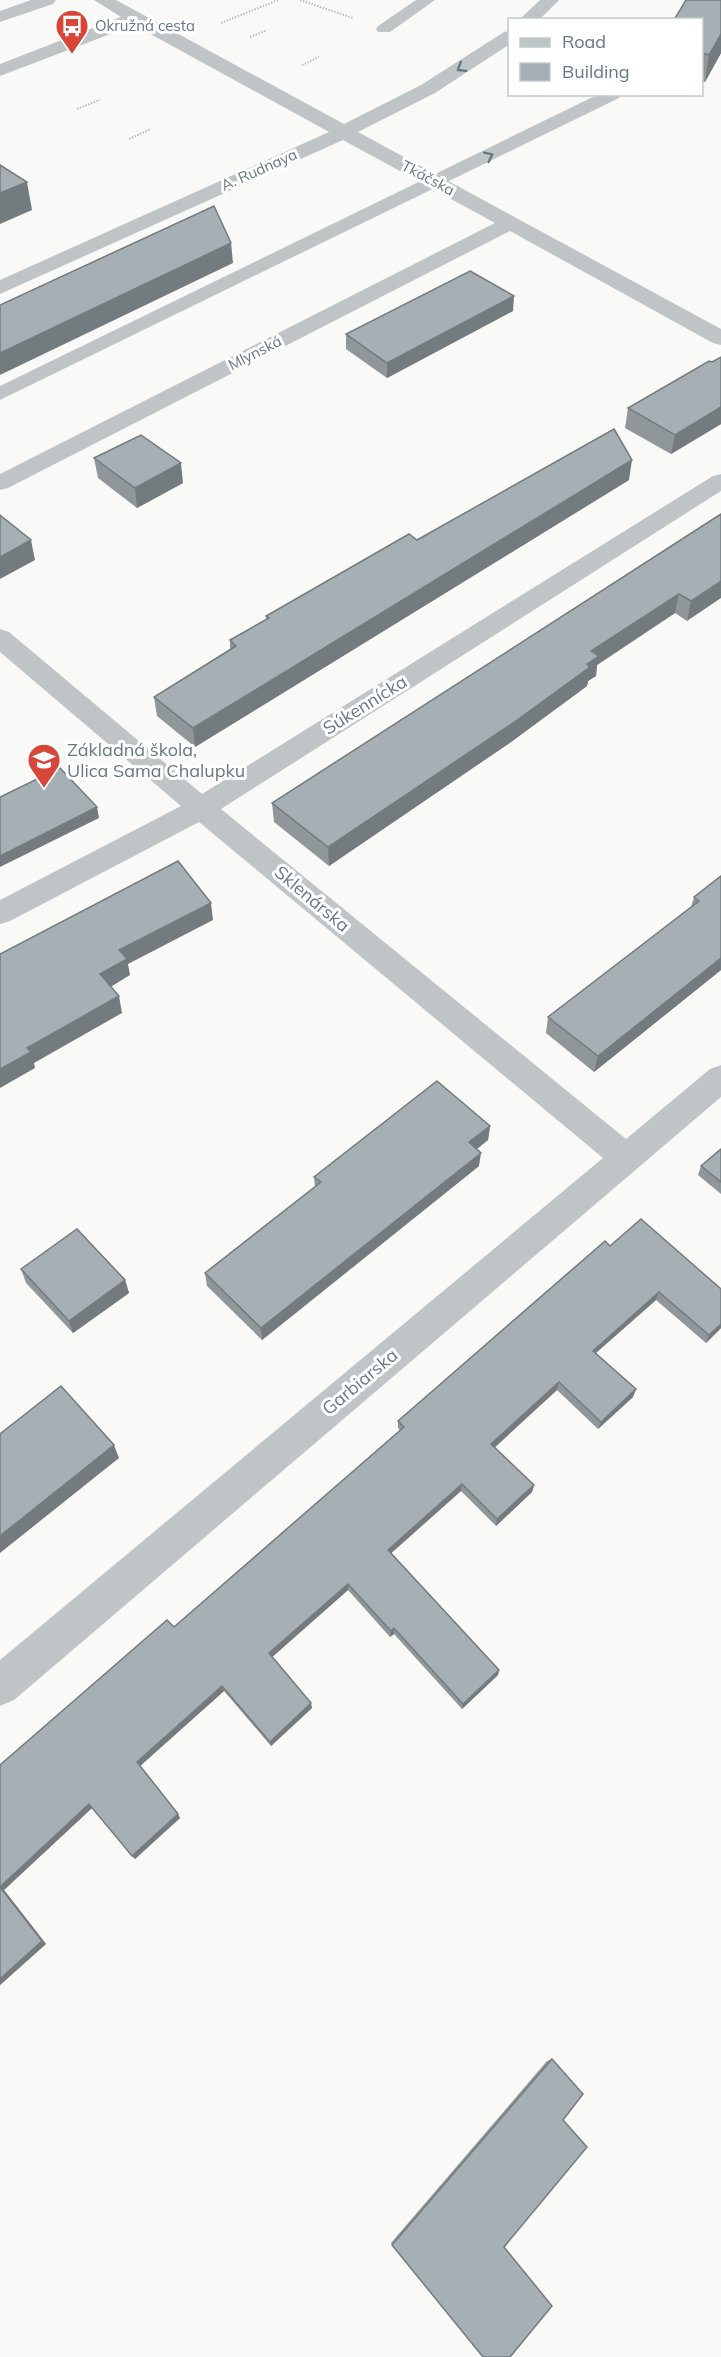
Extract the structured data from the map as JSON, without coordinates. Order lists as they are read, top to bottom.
{
  "streets": {
    "street": [
      "A. Rudnaya",
      "Tkáčska",
      "Mlynská",
      "Súkennícka",
      "Sklenárska",
      "Garbiarska"
    ]
  },
  "crossings": [
    ["A. Rudnaya", "Tkáčska"],
    ["Tkáčska", "Mlynská"],
    ["Súkennícka", "Sklenárska"],
    ["Sklenárska", "Garbiarska"]
  ],
  "places": {
    "bus stop": ["Okružná cesta"],
    "school or university": ["Základná škola, Ulica Sama Chalupku"]
  },
  "legend": ["Road", "Building"]
}
